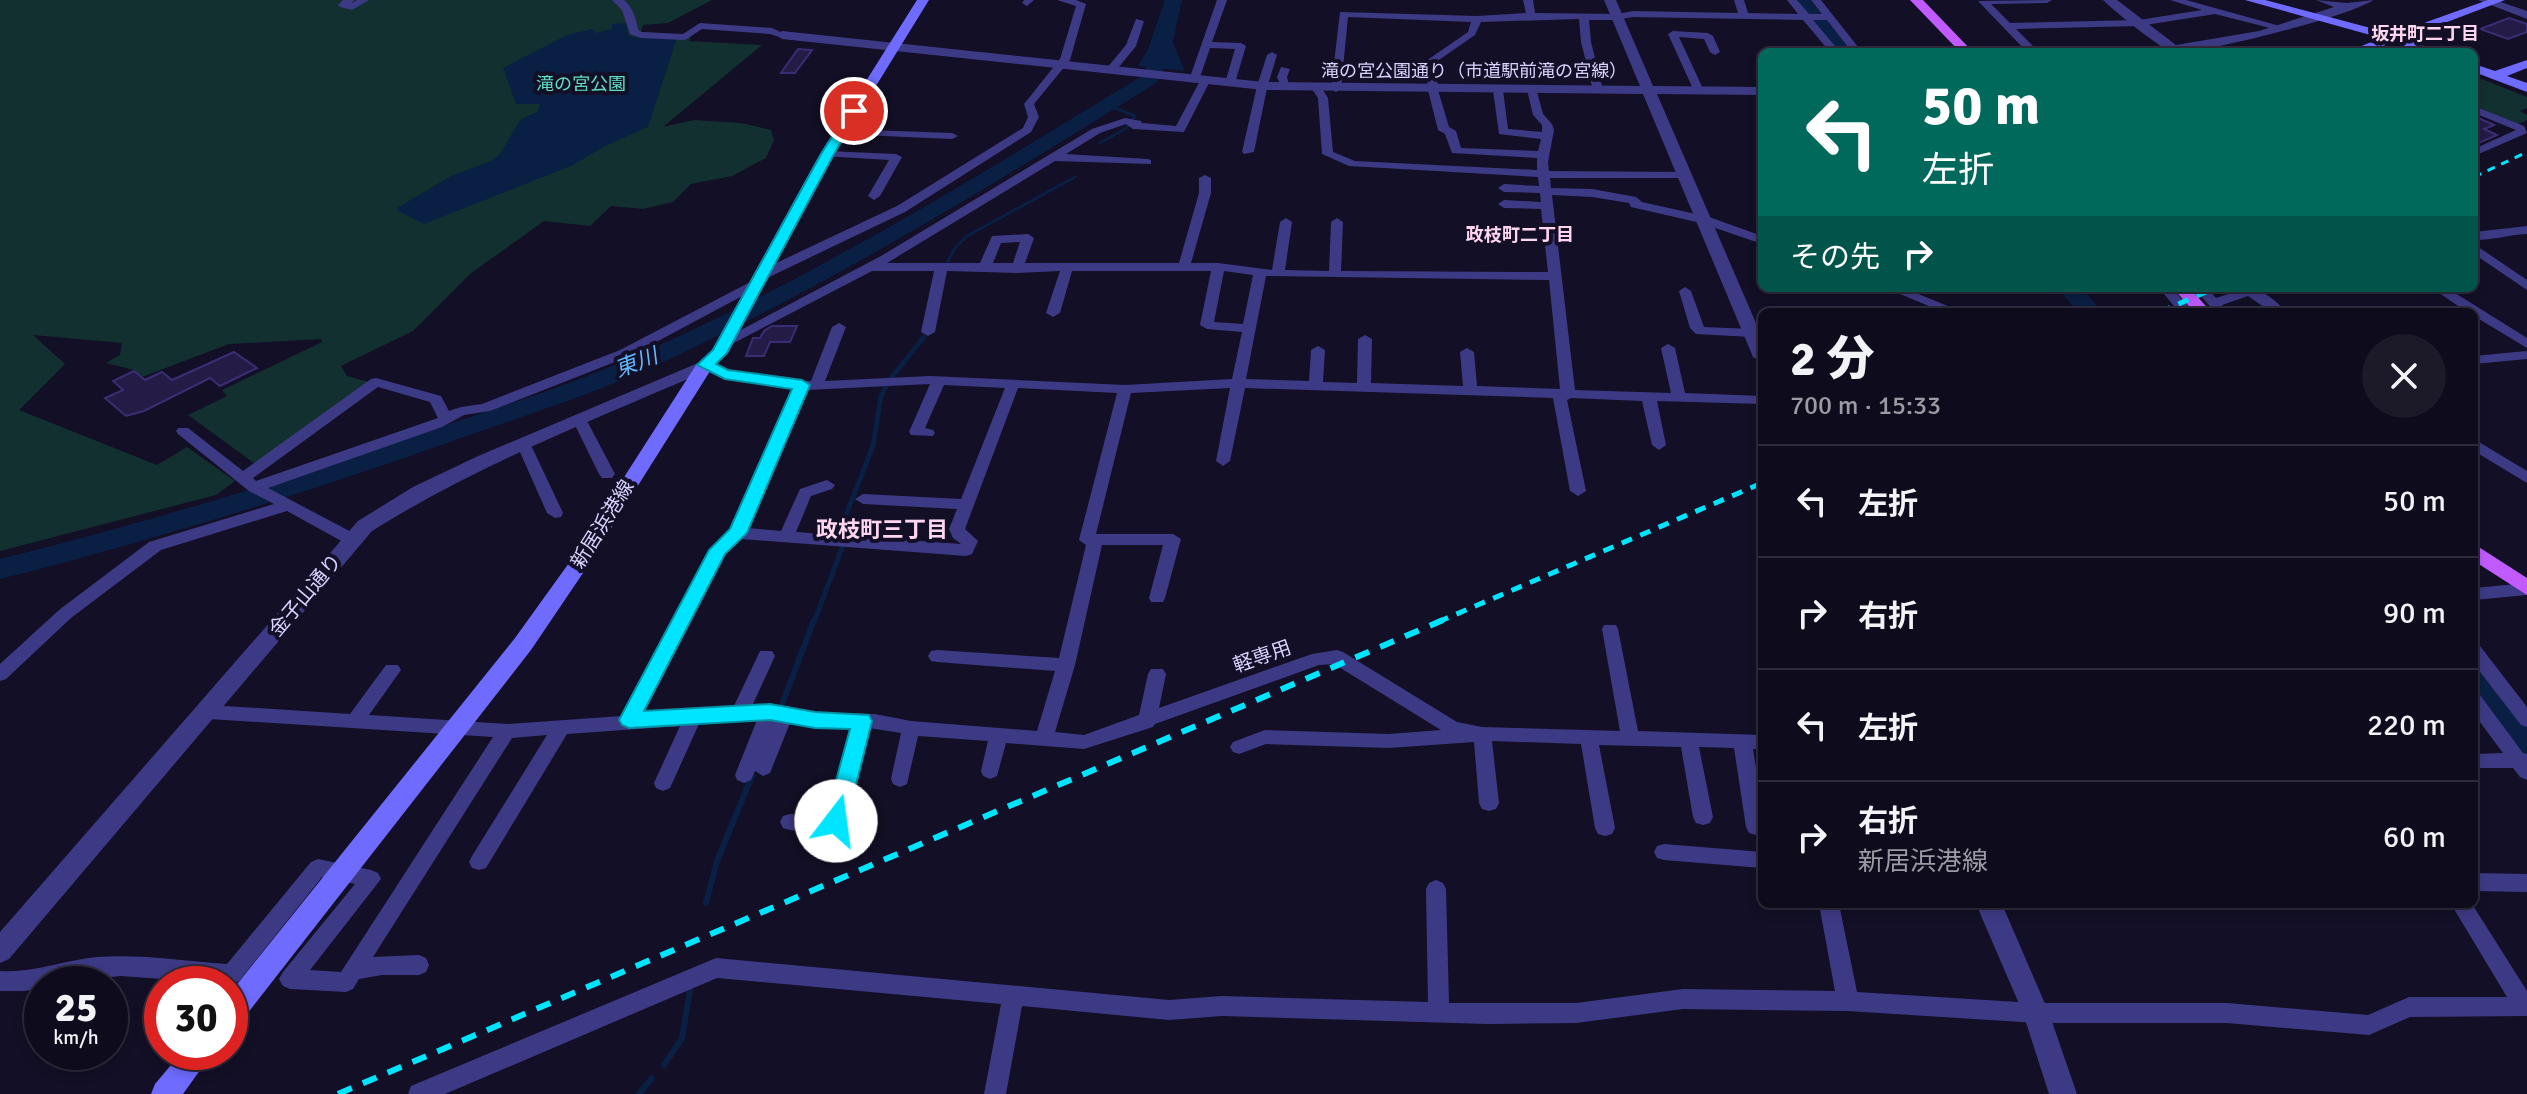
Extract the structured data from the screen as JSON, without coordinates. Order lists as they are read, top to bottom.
{
  "streets": {
    "main road": ["新居浜港線"],
    "street": ["滝の宮公園通り（市道駅前滝の宮線）", "金子山通り", "軽専用"]
  },
  "crossings": [
    ["新居浜港線", "金子山通り"],
    ["新居浜港線", "軽専用"],
    ["金子山通り", "軽専用"]
  ],
  "districts": ["坂井町二丁目", "政枝町二丁目", "政枝町三丁目"],
  "water": ["東川"],
  "parks": ["滝の宮公園"],
  "page": {
    "turn": ["50 m", "左折"],
    "then": "その先",
    "heading": ["2 分", "700 m · 15:33"],
    "list": [
      {
        "name": "左折",
        "value": "50 m"
      },
      {
        "name": "右折",
        "value": "90 m"
      },
      {
        "name": "左折",
        "value": "220 m"
      },
      {
        "name": "右折",
        "note": "新居浜港線",
        "value": "60 m"
      }
    ],
    "speed": "25 km/h",
    "limit": "30"
  }
}
